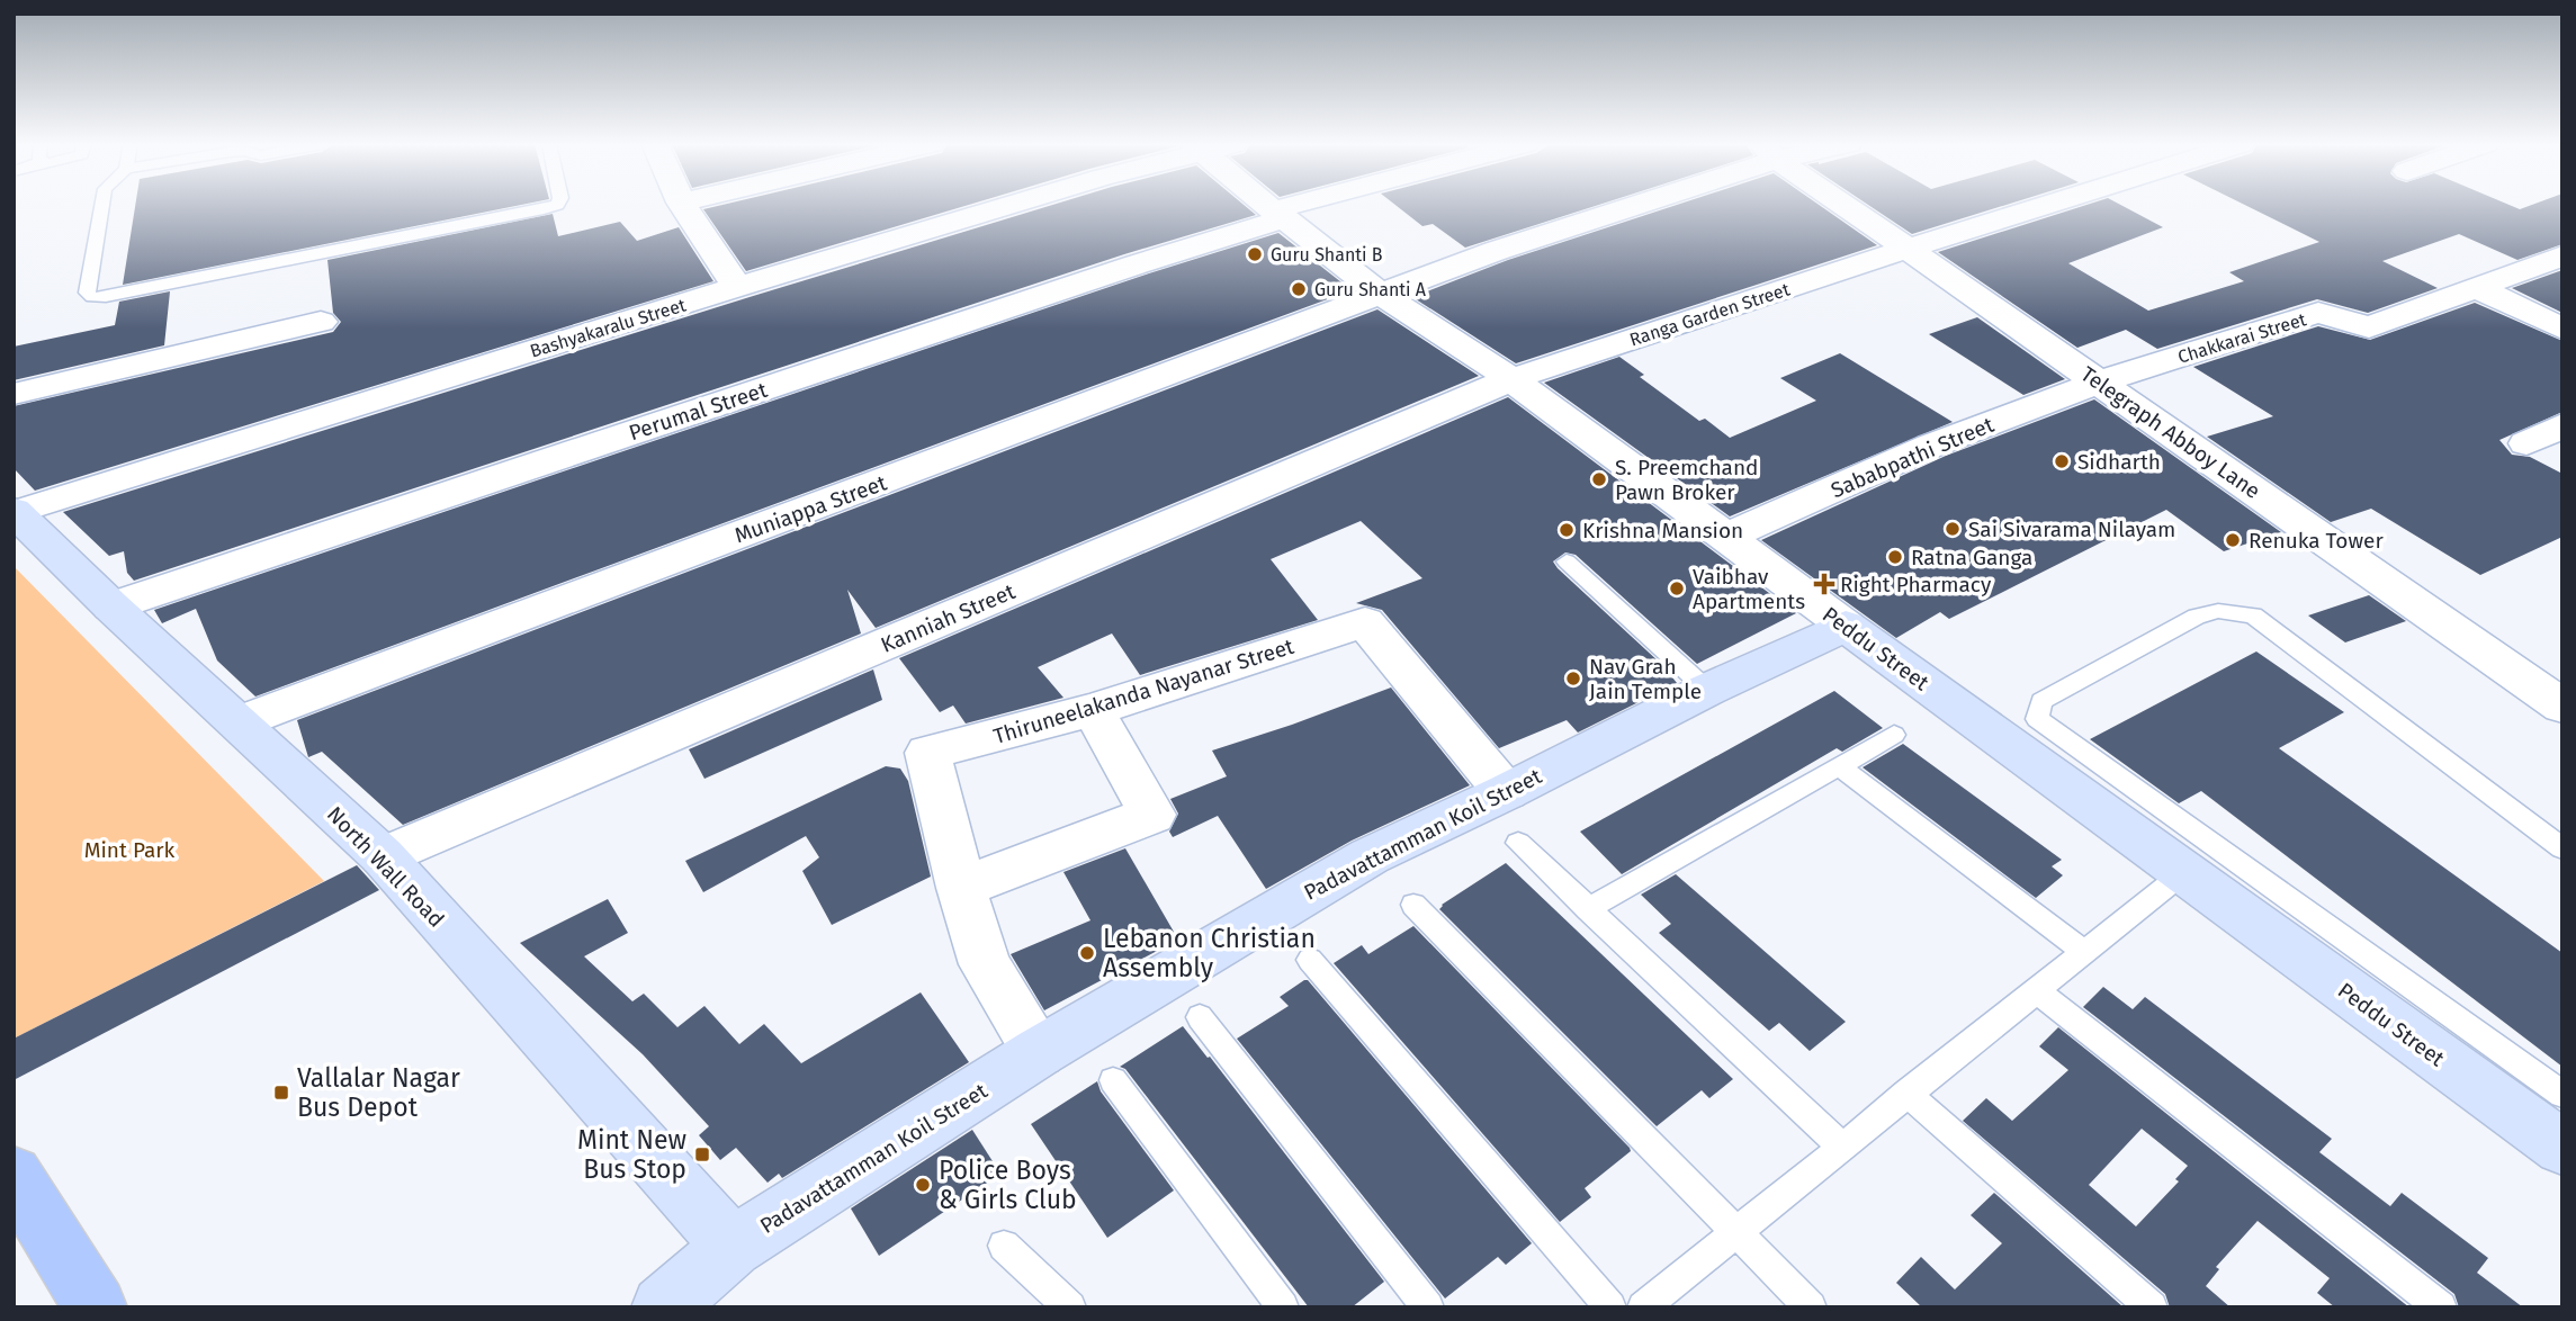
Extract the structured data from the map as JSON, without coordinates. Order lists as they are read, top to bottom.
{
  "streets": {
    "main road": ["Peddu Street", "Padavattamman Koil Street", "North Wall Road"],
    "street": [
      "Ranga Garden Street",
      "Bashyakaralu Street",
      "Chakkarai Street",
      "Perumal Street",
      "Telegraph Abboy Lane",
      "Sababpathi Street",
      "Muniappa Street",
      "Kanniah Street",
      "Thiruneelakanda Nayanar Street"
    ]
  },
  "crossings": [
    ["Ranga Garden Street", "Telegraph Abboy Lane"],
    ["Ranga Garden Street", "Kanniah Street"],
    ["Ranga Garden Street", "Peddu Street"],
    ["Bashyakaralu Street", "North Wall Road"],
    ["Chakkarai Street", "Telegraph Abboy Lane"],
    ["Chakkarai Street", "Sababpathi Street"],
    ["Perumal Street", "Peddu Street"],
    ["Perumal Street", "North Wall Road"],
    ["Telegraph Abboy Lane", "Sababpathi Street"],
    ["Sababpathi Street", "Peddu Street"],
    ["Muniappa Street", "Peddu Street"],
    ["Muniappa Street", "North Wall Road"],
    ["Kanniah Street", "Peddu Street"],
    ["Kanniah Street", "North Wall Road"],
    ["Peddu Street", "Padavattamman Koil Street"],
    ["Thiruneelakanda Nayanar Street", "Padavattamman Koil Street"],
    ["Padavattamman Koil Street", "North Wall Road"]
  ],
  "parks": ["Mint Park"],
  "places": {
    "other": [
      "Guru Shanti B",
      "Guru Shanti A",
      "Sidharth",
      "S. Preemchand Pawn Broker",
      "Sai Sivarama Nilayam",
      "Krishna Mansion",
      "Renuka Tower",
      "Ratna Ganga",
      "Vaibhav Apartments",
      "Nav Grah Jain Temple",
      "Lebanon Christian Assembly",
      "Police Boys & Girls Club"
    ],
    "health": ["Right Pharmacy"],
    "transit": ["Vallalar Nagar Bus Depot", "Mint New Bus Stop"]
  }
}
